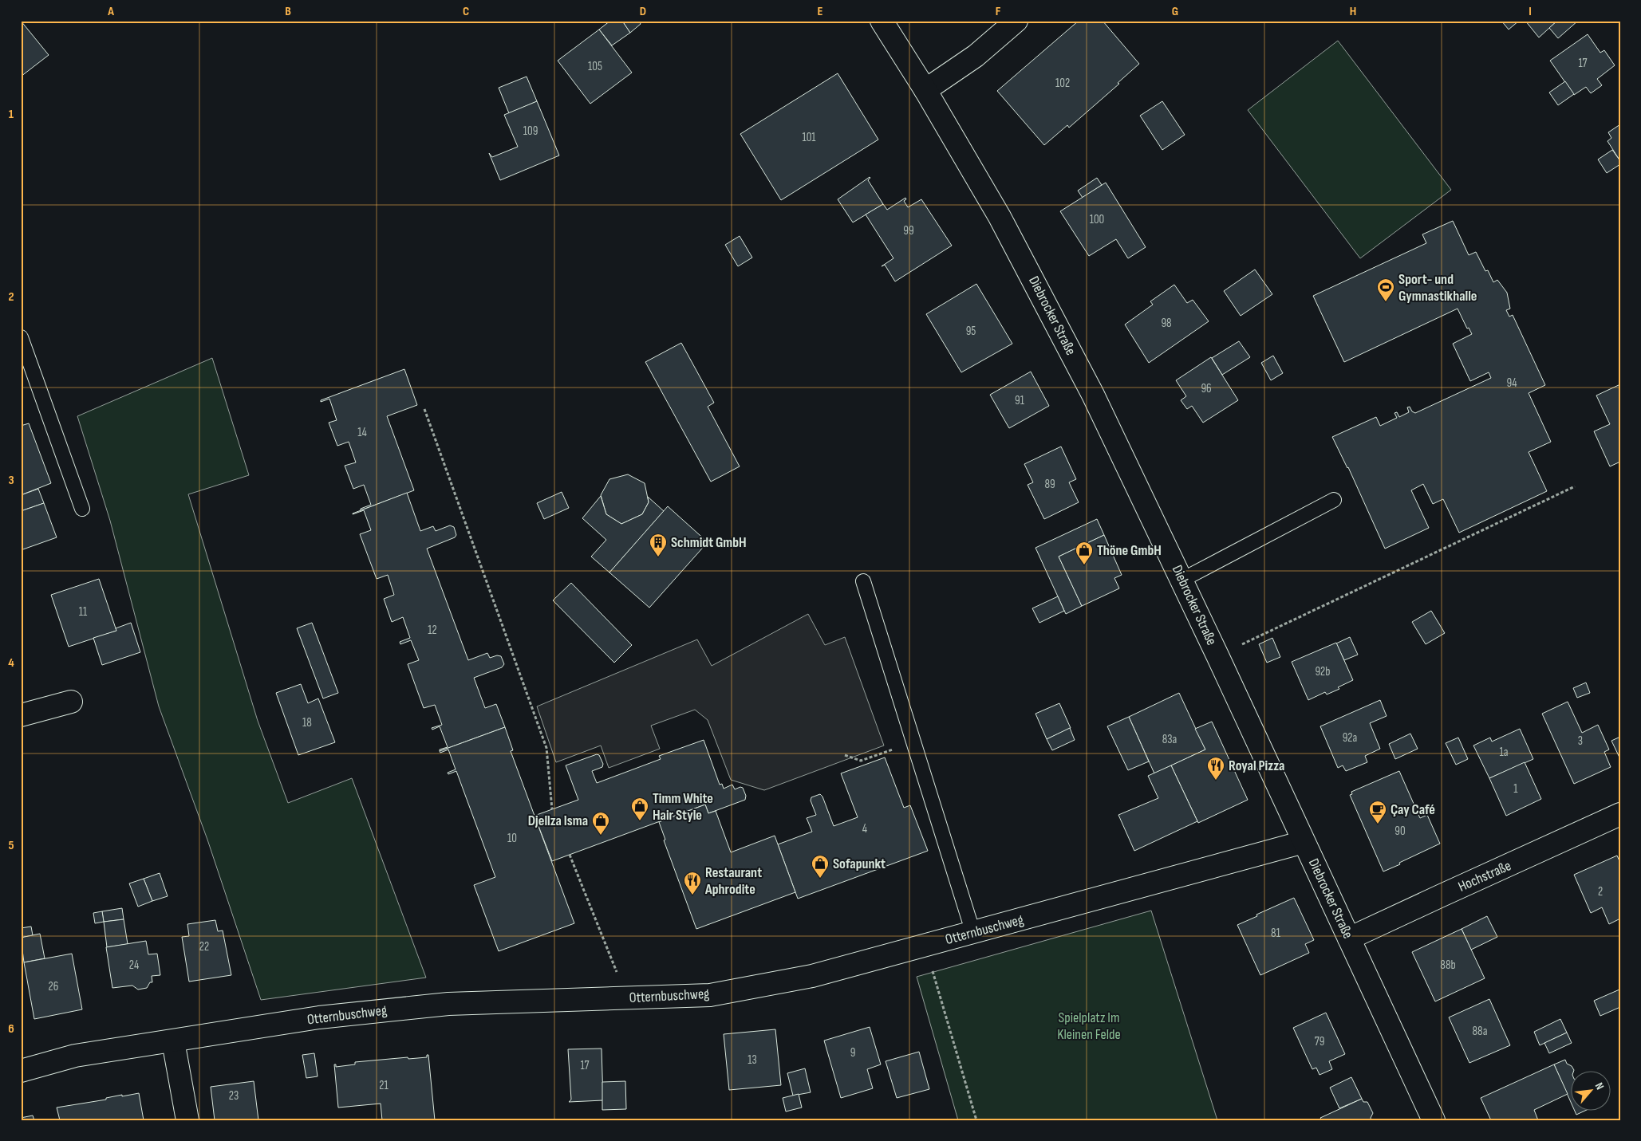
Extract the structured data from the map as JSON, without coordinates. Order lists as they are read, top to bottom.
{
  "streets": {
    "street": ["Diebrocker Straße", "Hochstraße", "Otternbuschweg"]
  },
  "crossings": [
    ["Diebrocker Straße", "Hochstraße"],
    ["Diebrocker Straße", "Otternbuschweg"]
  ],
  "parks": ["Spielplatz Im Kleinen Felde"],
  "places": {
    "sports": ["Sport- und Gymnastikhalle"],
    "building": ["Schmidt GmbH"],
    "shop": [
      "Thöne GmbH",
      "Timm White Hair Style",
      "Djellza Isma",
      "Sofapunkt"
    ],
    "restaurant": ["Royal Pizza", "Restaurant Aphrodite"],
    "cafe": ["Çay Café"]
  },
  "house_numbers": [
    "17",
    "105",
    "102",
    "109",
    "101",
    "100",
    "99",
    "98",
    "95",
    "94",
    "96",
    "91",
    "14",
    "89",
    "11",
    "12",
    "92b",
    "18",
    "92a",
    "83a",
    "3",
    "1a",
    "1",
    "4",
    "90",
    "10",
    "2",
    "81",
    "22",
    "24",
    "88b",
    "26",
    "88a",
    "79",
    "9",
    "13",
    "17",
    "21",
    "23"
  ],
  "north": "top right",
  "grid": {
    "columns": [
      "A",
      "B",
      "C",
      "D",
      "E",
      "F",
      "G",
      "H",
      "I"
    ],
    "rows": [
      "1",
      "2",
      "3",
      "4",
      "5",
      "6"
    ]
  }
}
